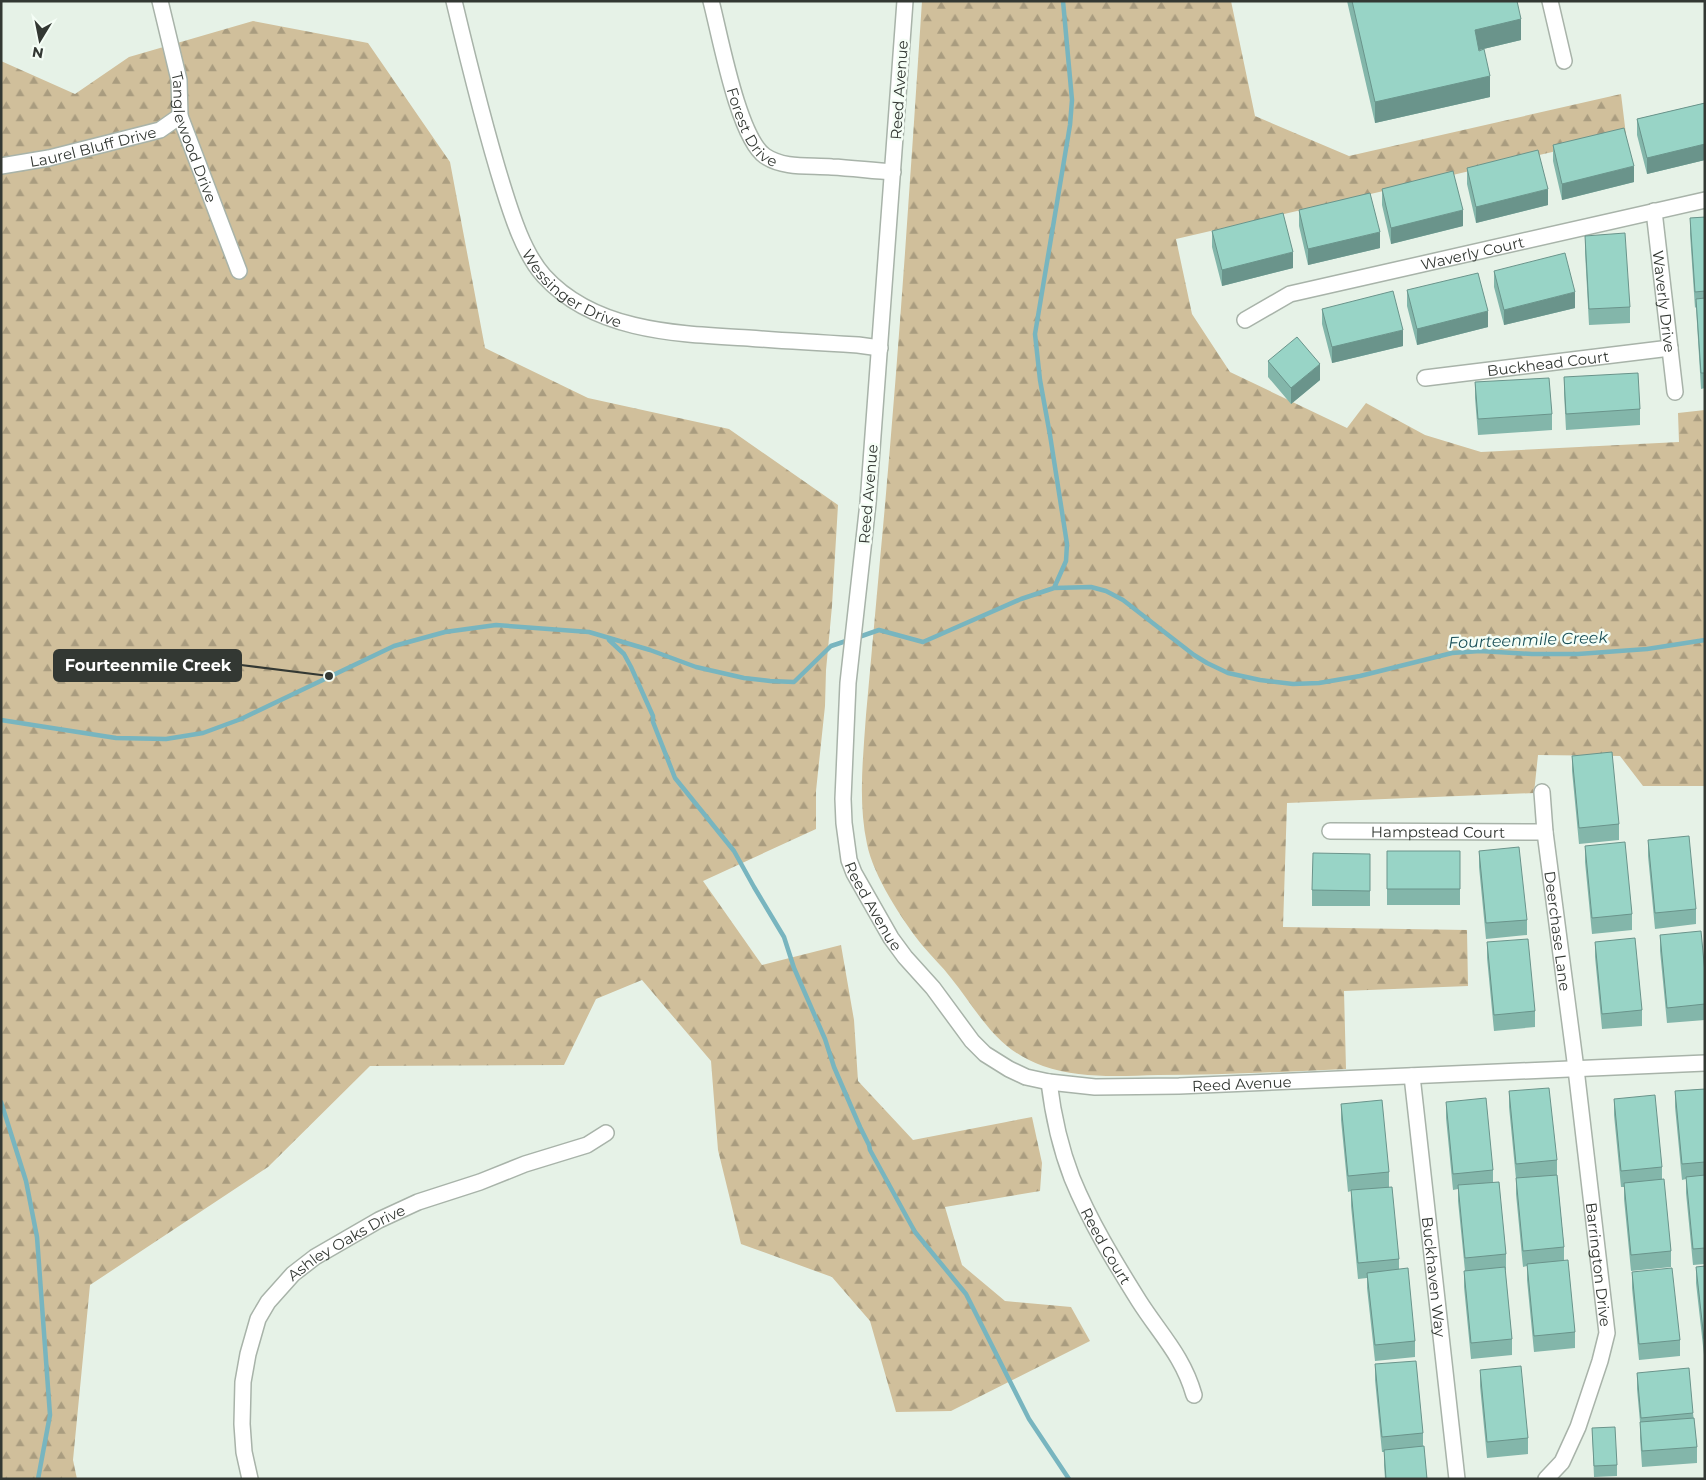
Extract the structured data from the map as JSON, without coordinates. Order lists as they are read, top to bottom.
{
  "streets": {
    "street": [
      "Reed Avenue",
      "Forest Drive",
      "Tanglewood Drive",
      "Laurel Bluff Drive",
      "Waverly Court",
      "Wessinger Drive",
      "Waverly Drive",
      "Buckhead Court",
      "Hampstead Court",
      "Deerchase Lane",
      "Ashley Oaks Drive",
      "Reed Court",
      "Barrington Drive",
      "Buckhaven Way"
    ]
  },
  "crossings": [
    ["Reed Avenue", "Forest Drive"],
    ["Reed Avenue", "Wessinger Drive"],
    ["Reed Avenue", "Deerchase Lane"],
    ["Reed Avenue", "Reed Court"],
    ["Reed Avenue", "Barrington Drive"],
    ["Reed Avenue", "Buckhaven Way"],
    ["Tanglewood Drive", "Laurel Bluff Drive"],
    ["Waverly Court", "Waverly Drive"],
    ["Waverly Drive", "Buckhead Court"],
    ["Hampstead Court", "Deerchase Lane"],
    ["Deerchase Lane", "Barrington Drive"]
  ],
  "water": ["Fourteenmile Creek"],
  "places": ["Fourteenmile Creek"],
  "north": "bottom"
}
